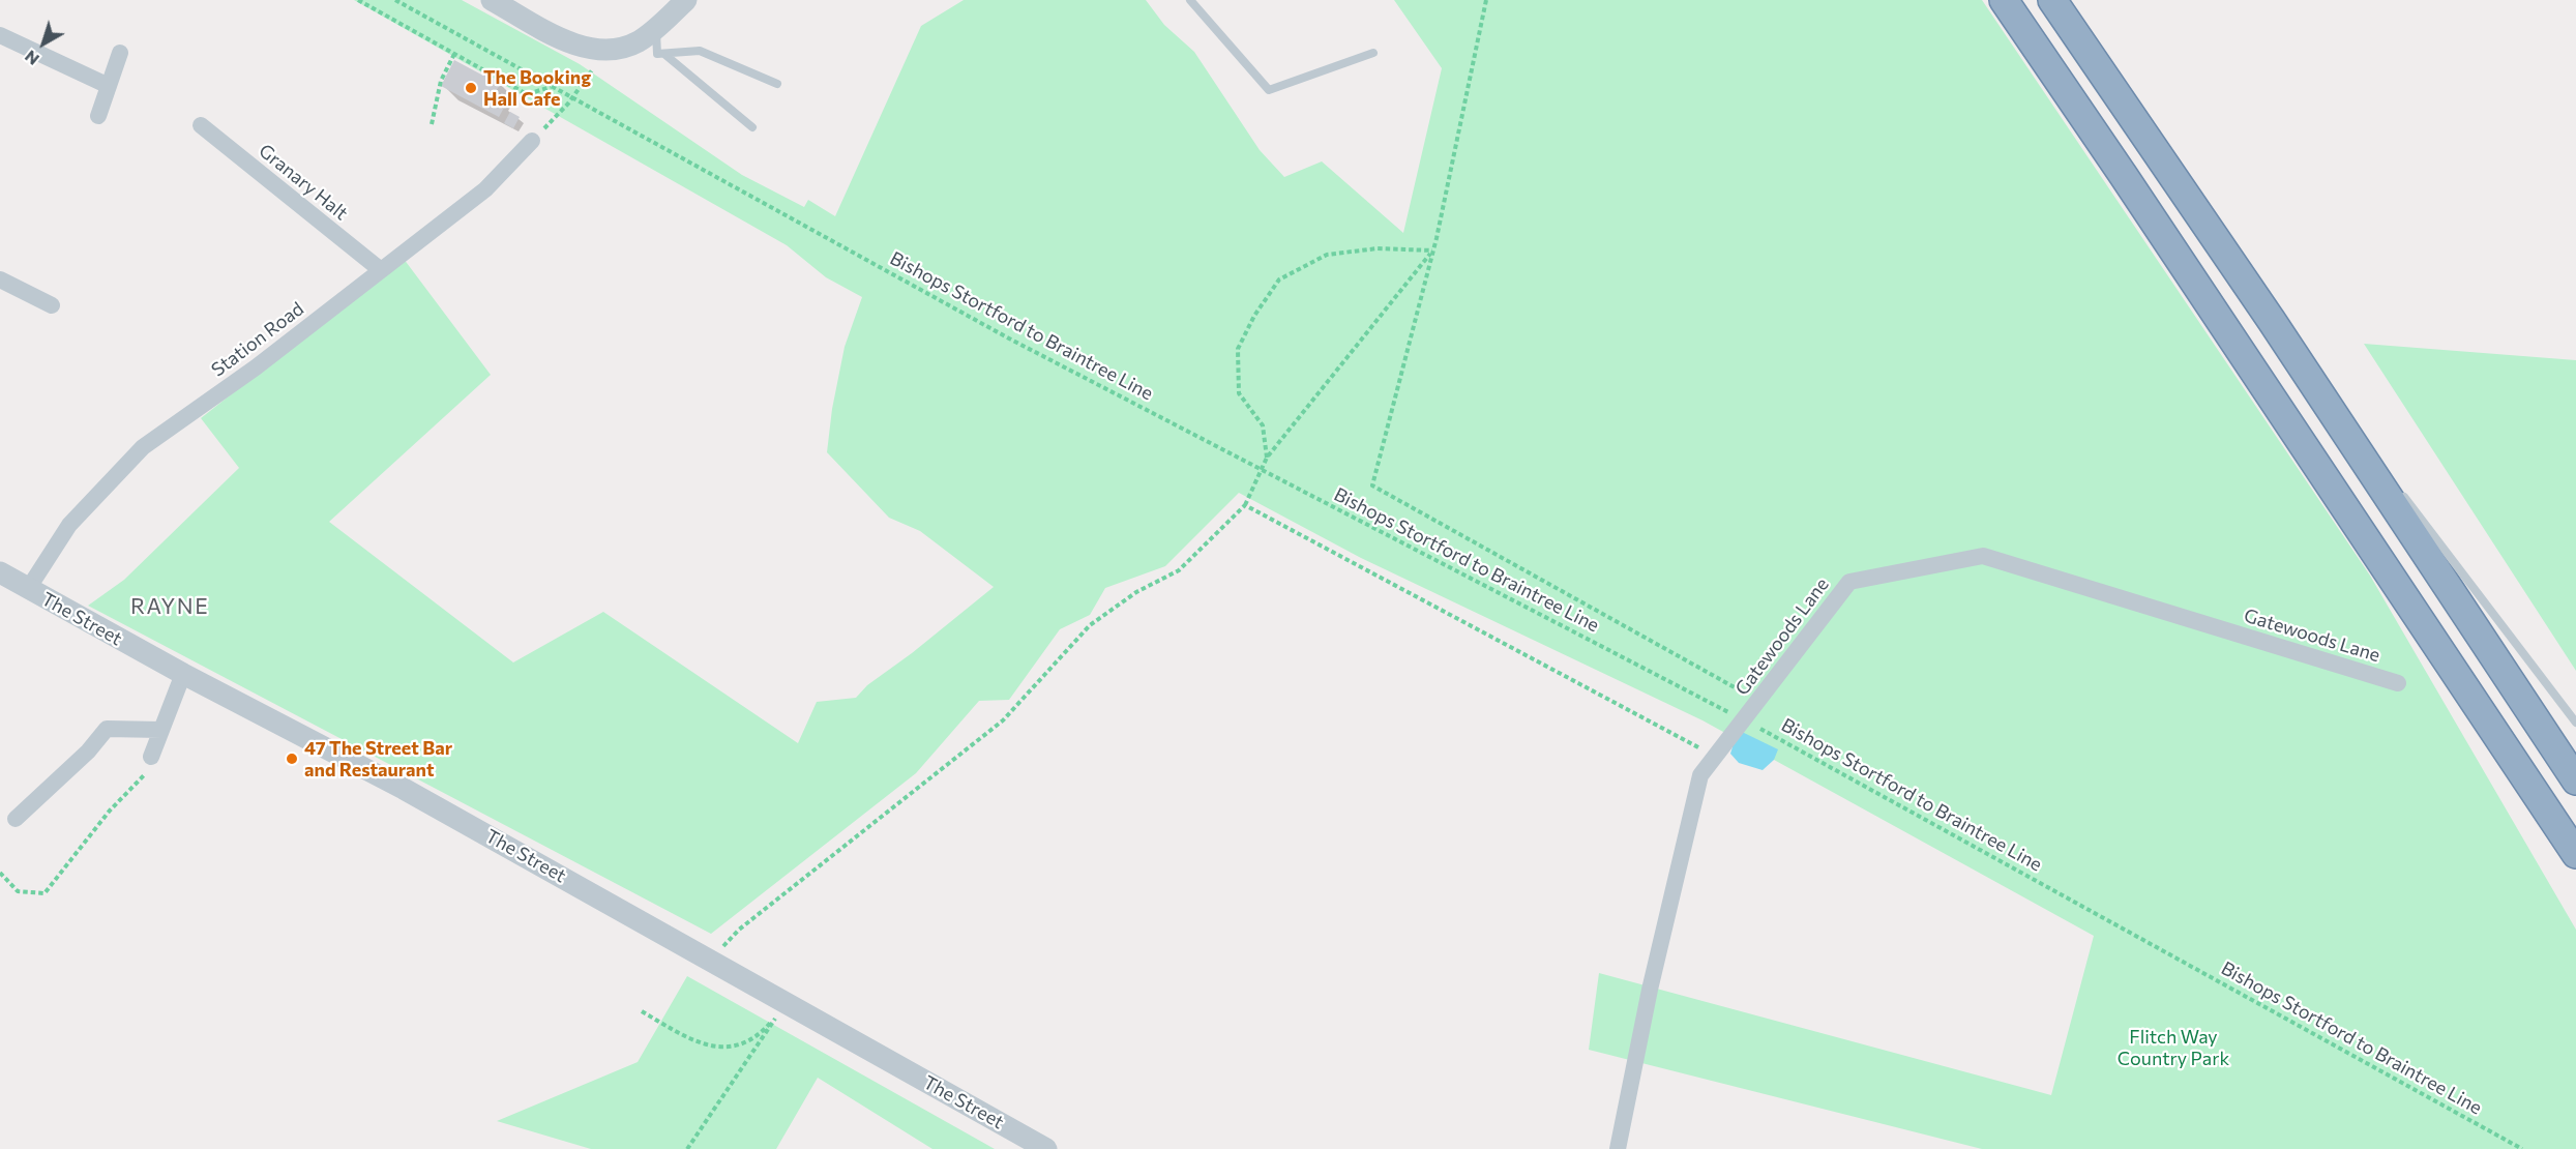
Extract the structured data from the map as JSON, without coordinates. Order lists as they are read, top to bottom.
{
  "streets": {
    "street": [
      "Granary Halt",
      "Station Road",
      "The Street",
      "Gatewoods Lane"
    ],
    "path": ["Bishops Stortford to Braintree Line"]
  },
  "crossings": [
    ["Granary Halt", "Station Road"],
    ["Bishops Stortford to Braintree Line", "Gatewoods Lane"],
    ["Station Road", "The Street"]
  ],
  "districts": ["RAYNE"],
  "parks": ["Flitch Way Country Park"],
  "places": ["The Booking Hall Cafe", "47 The Street Bar and Restaurant"],
  "north": "bottom left"
}
